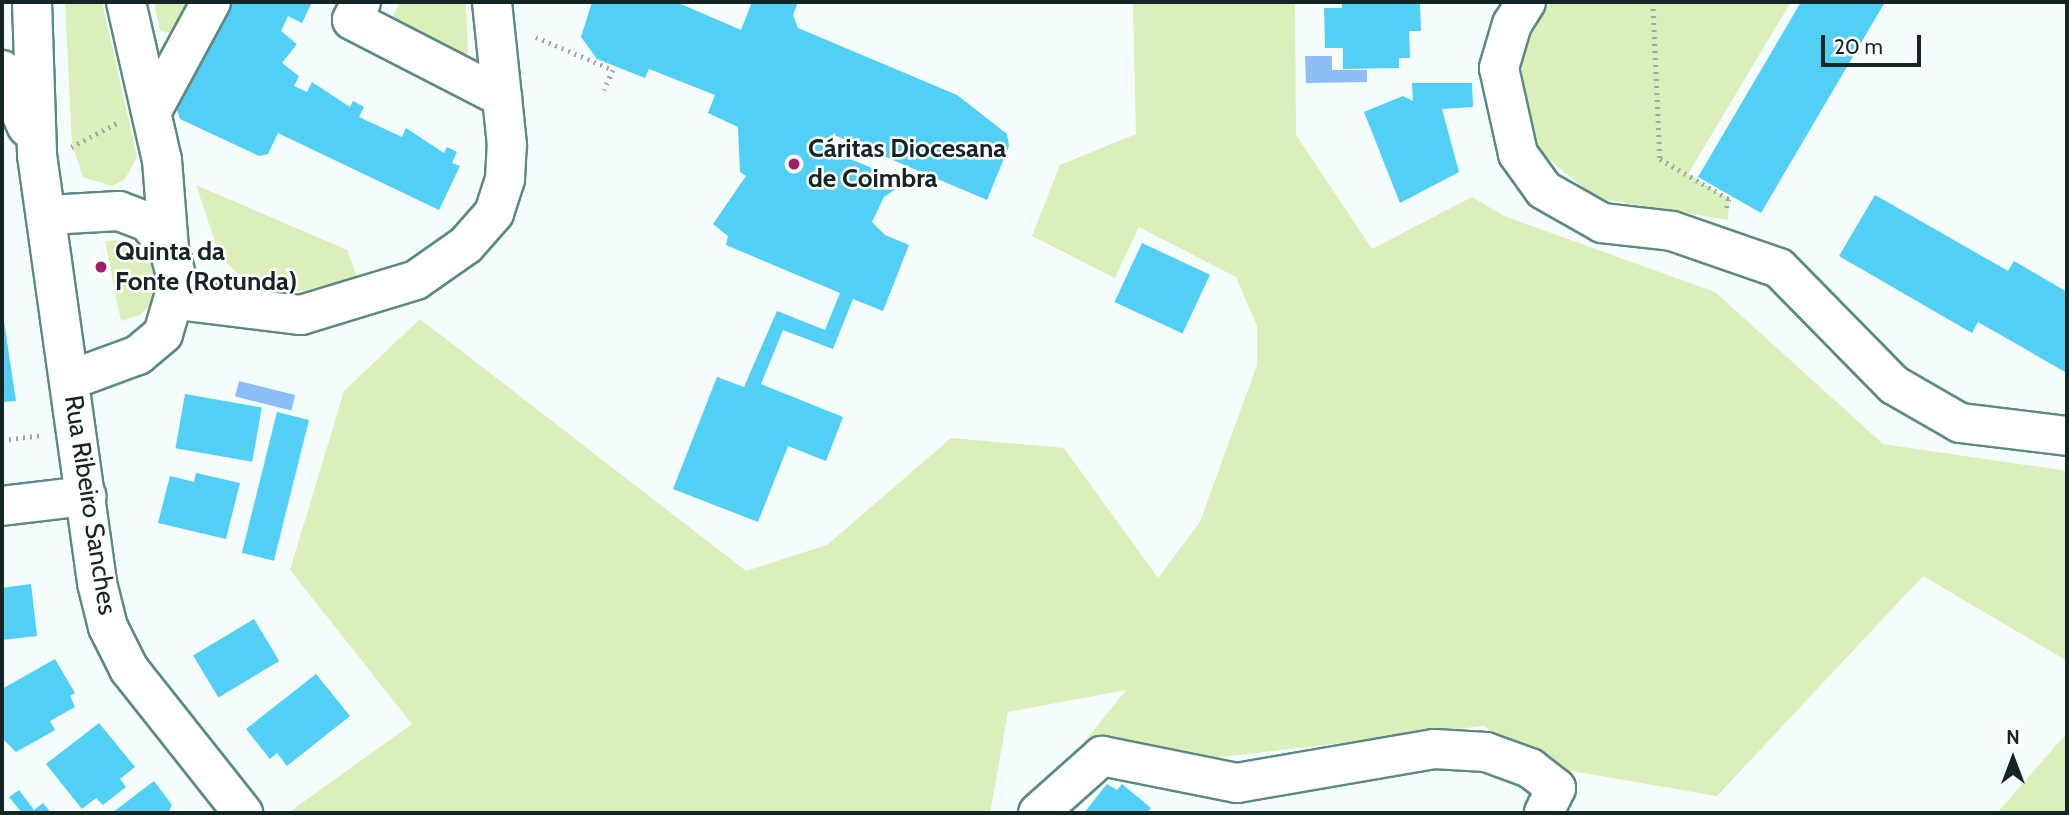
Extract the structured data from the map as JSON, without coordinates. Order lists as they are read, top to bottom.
{
  "streets": {
    "street": ["Rua Ribeiro Sanches"]
  },
  "places": ["Cáritas Diocesana de Coimbra", "Quinta da Fonte (Rotunda)"],
  "scale_bar": "20 m",
  "north": "top"
}
